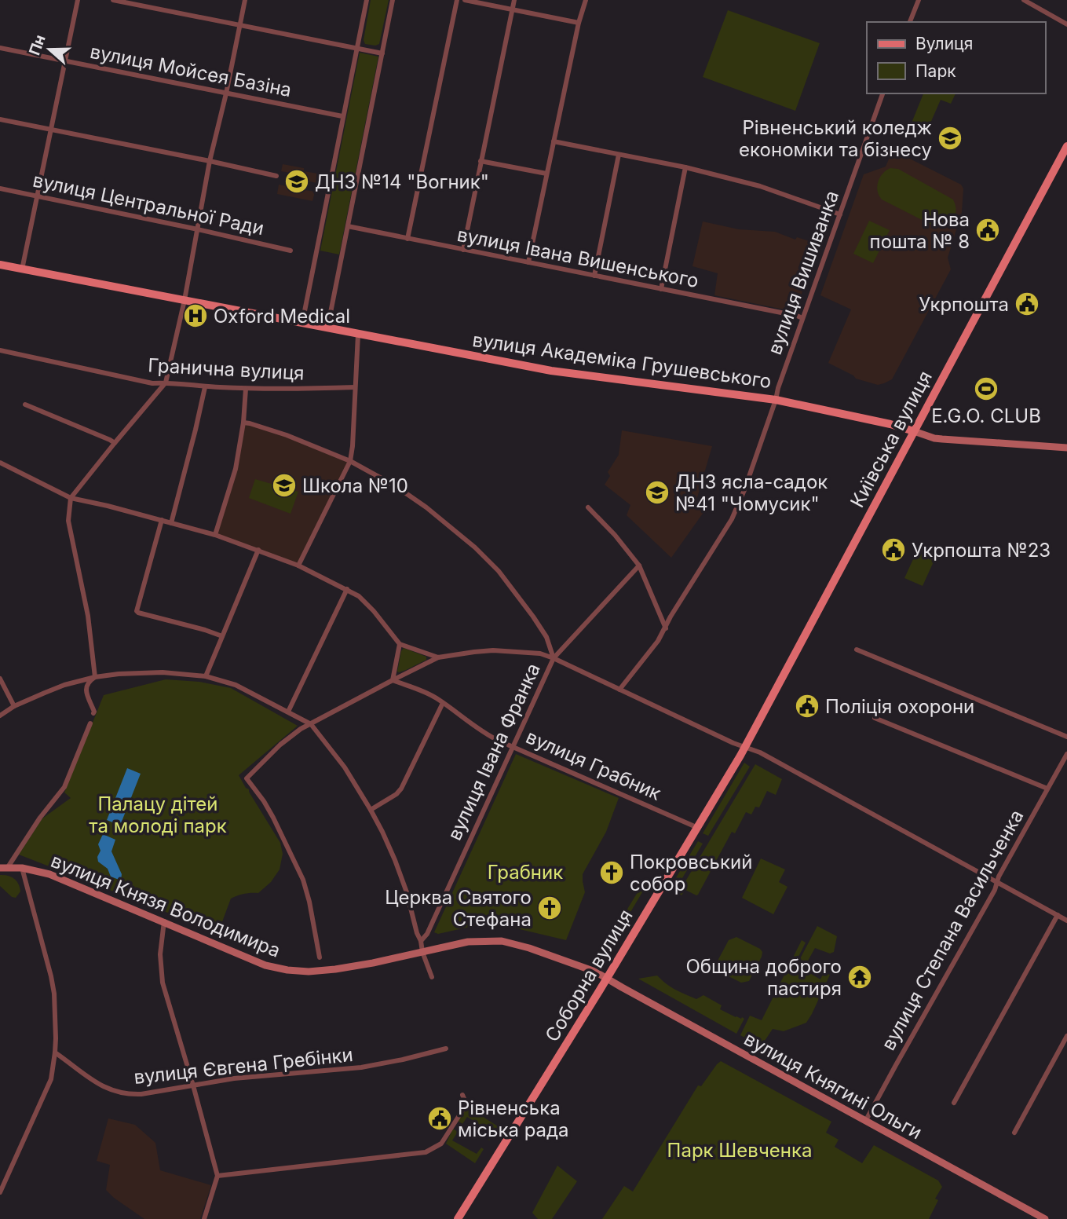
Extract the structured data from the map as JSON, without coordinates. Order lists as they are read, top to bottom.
{
  "streets": {
    "main road": ["вулиця Академіка Грушевського", "Київська вулиця", "Соборна вулиця"],
    "street": [
      "вулиця Мойсея Базіна",
      "вулиця Центральної Ради",
      "вулиця Івана Вишенського",
      "вулиця Вишиванка",
      "Гранична вулиця",
      "вулиця Івана Франка",
      "вулиця Грабник",
      "вулиця Князя Володимира",
      "вулиця Степана Васильченка",
      "вулиця Євгена Гребінки",
      "вулиця Княгині Ольги"
    ]
  },
  "crossings": [
    ["вулиця Івана Вишенського", "вулиця Вишиванка"],
    ["вулиця Вишиванка", "вулиця Академіка Грушевського"],
    ["вулиця Академіка Грушевського", "Київська вулиця"],
    ["Київська вулиця", "Соборна вулиця"],
    ["вулиця Івана Франка", "вулиця Грабник"],
    ["вулиця Грабник", "Соборна вулиця"],
    ["вулиця Князя Володимира", "Соборна вулиця"],
    ["вулиця Князя Володимира", "вулиця Княгині Ольги"],
    ["вулиця Степана Васильченка", "вулиця Княгині Ольги"],
    ["Соборна вулиця", "вулиця Княгині Ольги"]
  ],
  "parks": ["Палацу дітей та молоді парк", "Грабник", "Парк Шевченка"],
  "places": {
    "school or university": [
      "Рівненський коледж економіки та бізнесу",
      "ДНЗ №14 \"Вогник\"",
      "Школа №10",
      "ДНЗ ясла-садок №41 \"Чомусик\""
    ],
    "public building": [
      "Нова пошта № 8",
      "Укрпошта",
      "Укрпошта №23",
      "Поліцiя охорони",
      "Рівненська міська рада"
    ],
    "hospital": ["Oxford Medical"],
    "sports": ["E.G.O. CLUB"],
    "church": ["Покровський собор", "Церква Святого Стефана"],
    "temple": ["Община доброго пастиря"]
  },
  "legend": ["Вулиця", "Парк"],
  "north": "left"
}
